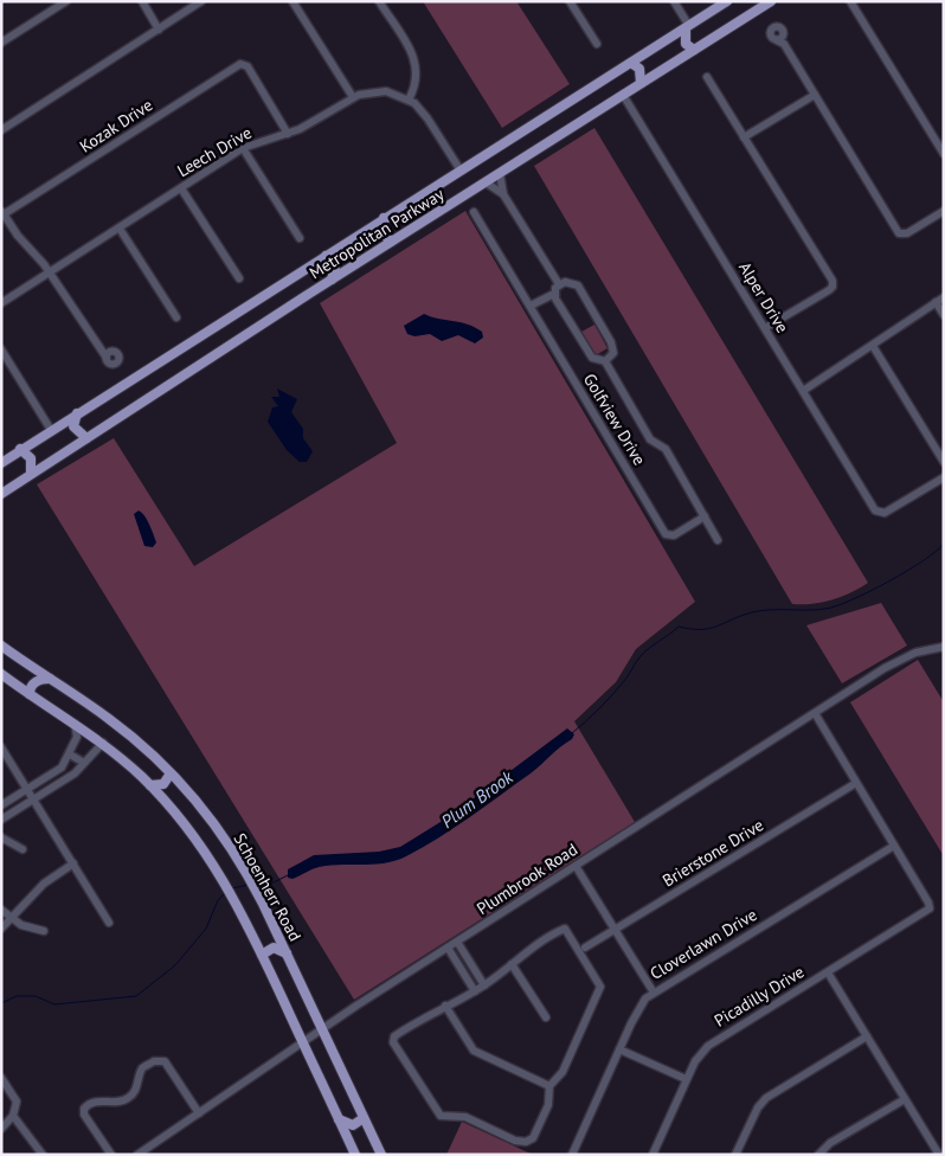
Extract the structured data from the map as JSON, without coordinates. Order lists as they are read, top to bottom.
{
  "streets": {
    "main road": ["Metropolitan Parkway", "Schoenherr Road"],
    "street": [
      "Kozak Drive",
      "Leech Drive",
      "Alper Drive",
      "Golfview Drive",
      "Brierstone Drive",
      "Plumbrook Road",
      "Cloverlawn Drive",
      "Picadilly Drive"
    ]
  },
  "crossings": [
    ["Kozak Drive", "Leech Drive"],
    ["Metropolitan Parkway", "Alper Drive"],
    ["Plumbrook Road", "Schoenherr Road"],
    ["Cloverlawn Drive", "Picadilly Drive"]
  ],
  "water": ["Plum Brook"]
}
